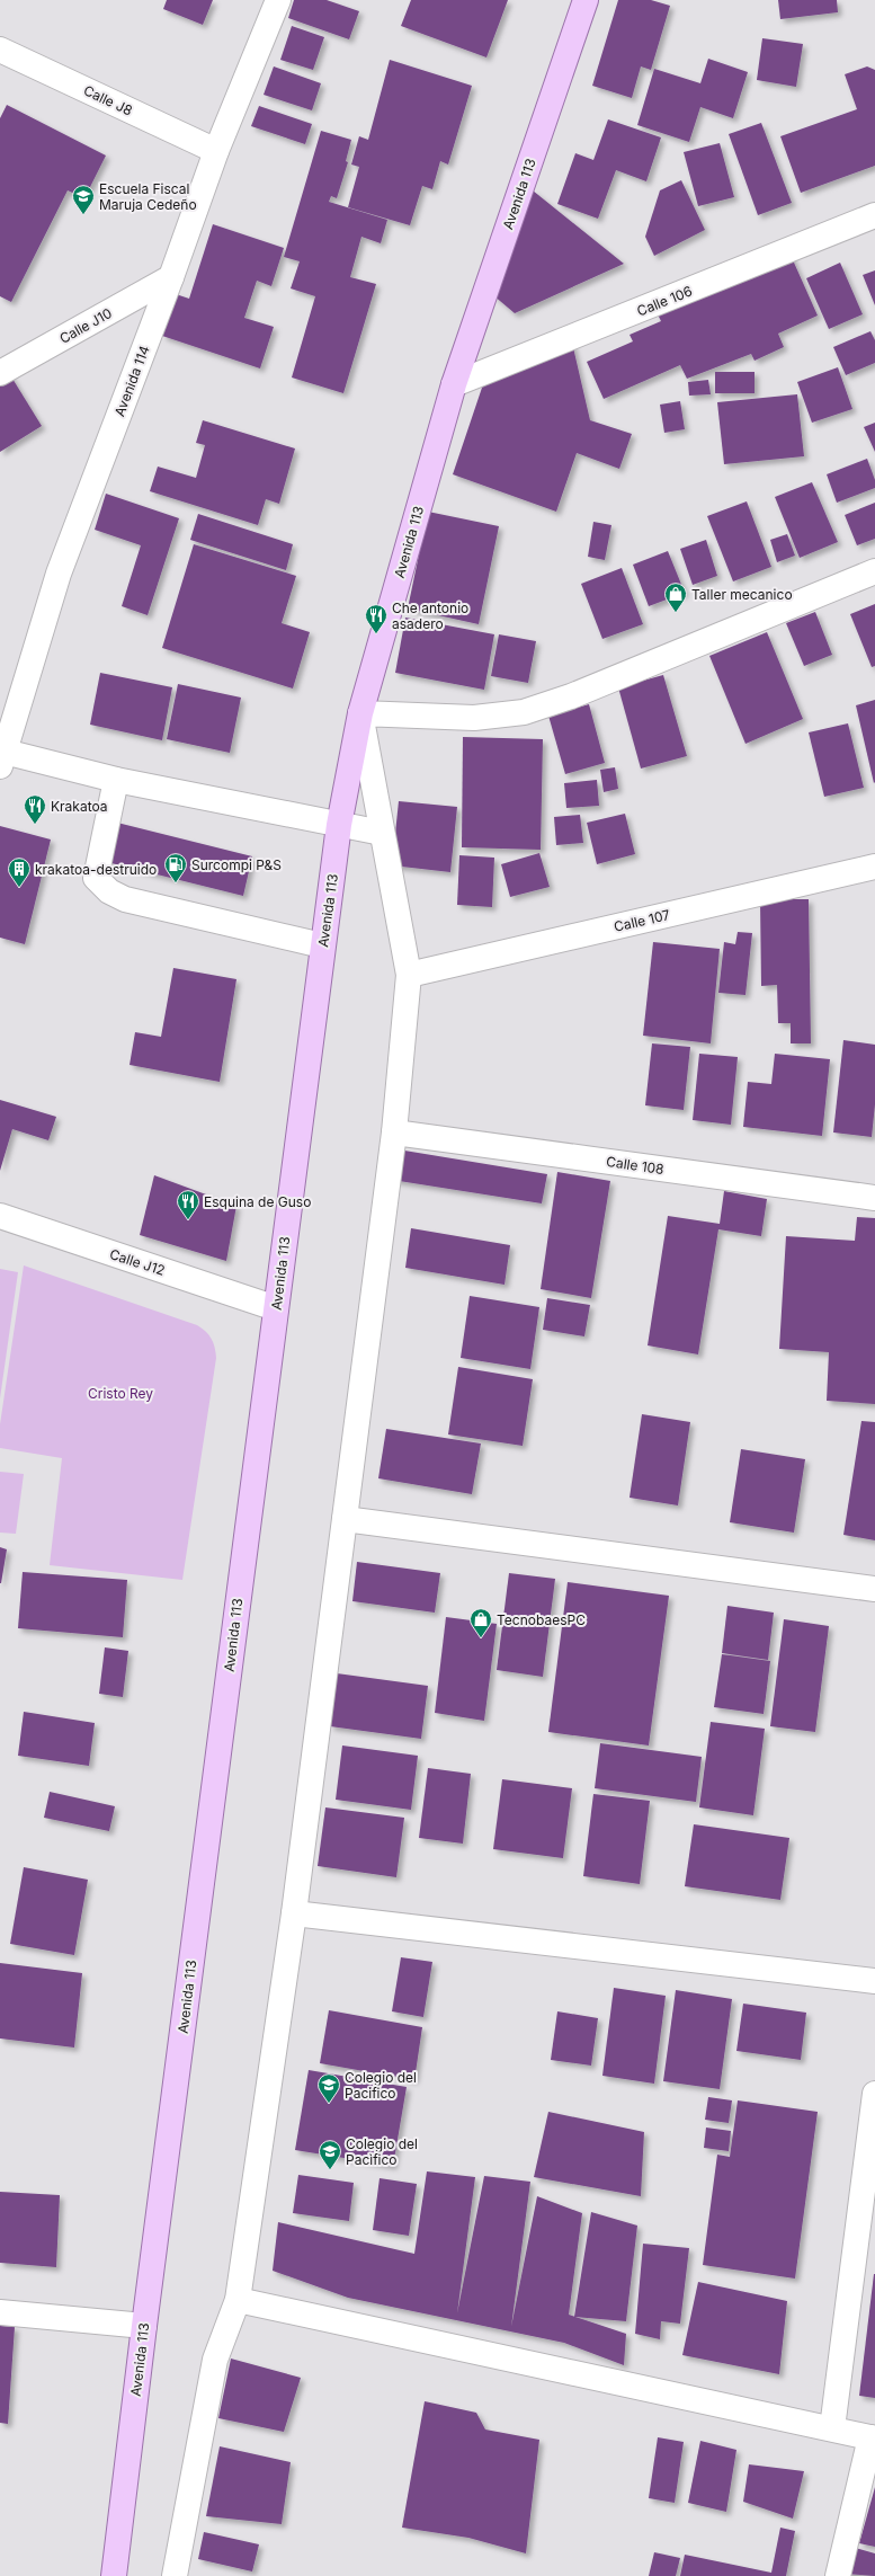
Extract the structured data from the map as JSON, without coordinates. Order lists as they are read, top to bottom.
{
  "streets": {
    "main road": ["Avenida 113"],
    "street": [
      "Calle J8",
      "Calle 106",
      "Calle J10",
      "Avenida 114",
      "Calle 107",
      "Calle 108",
      "Calle J12"
    ]
  },
  "crossings": [
    ["Calle J8", "Avenida 114"],
    ["Avenida 113", "Calle 106"],
    ["Avenida 113", "Calle J12"],
    ["Calle J10", "Avenida 114"]
  ],
  "parks": ["Cristo Rey"],
  "places": {
    "school or university": ["Escuela Fiscal Maruja Cedeño", "Colegio del Pacifico", "Colegio del Pacìfico"],
    "shop": ["Taller mecanico", "TecnobaesPC"],
    "restaurant": ["Che antonio asadero", "Krakatoa", "Esquina de Guso"],
    "fuel station": ["Surcompi P&S"],
    "building": ["krakatoa-destruido"]
  }
}
